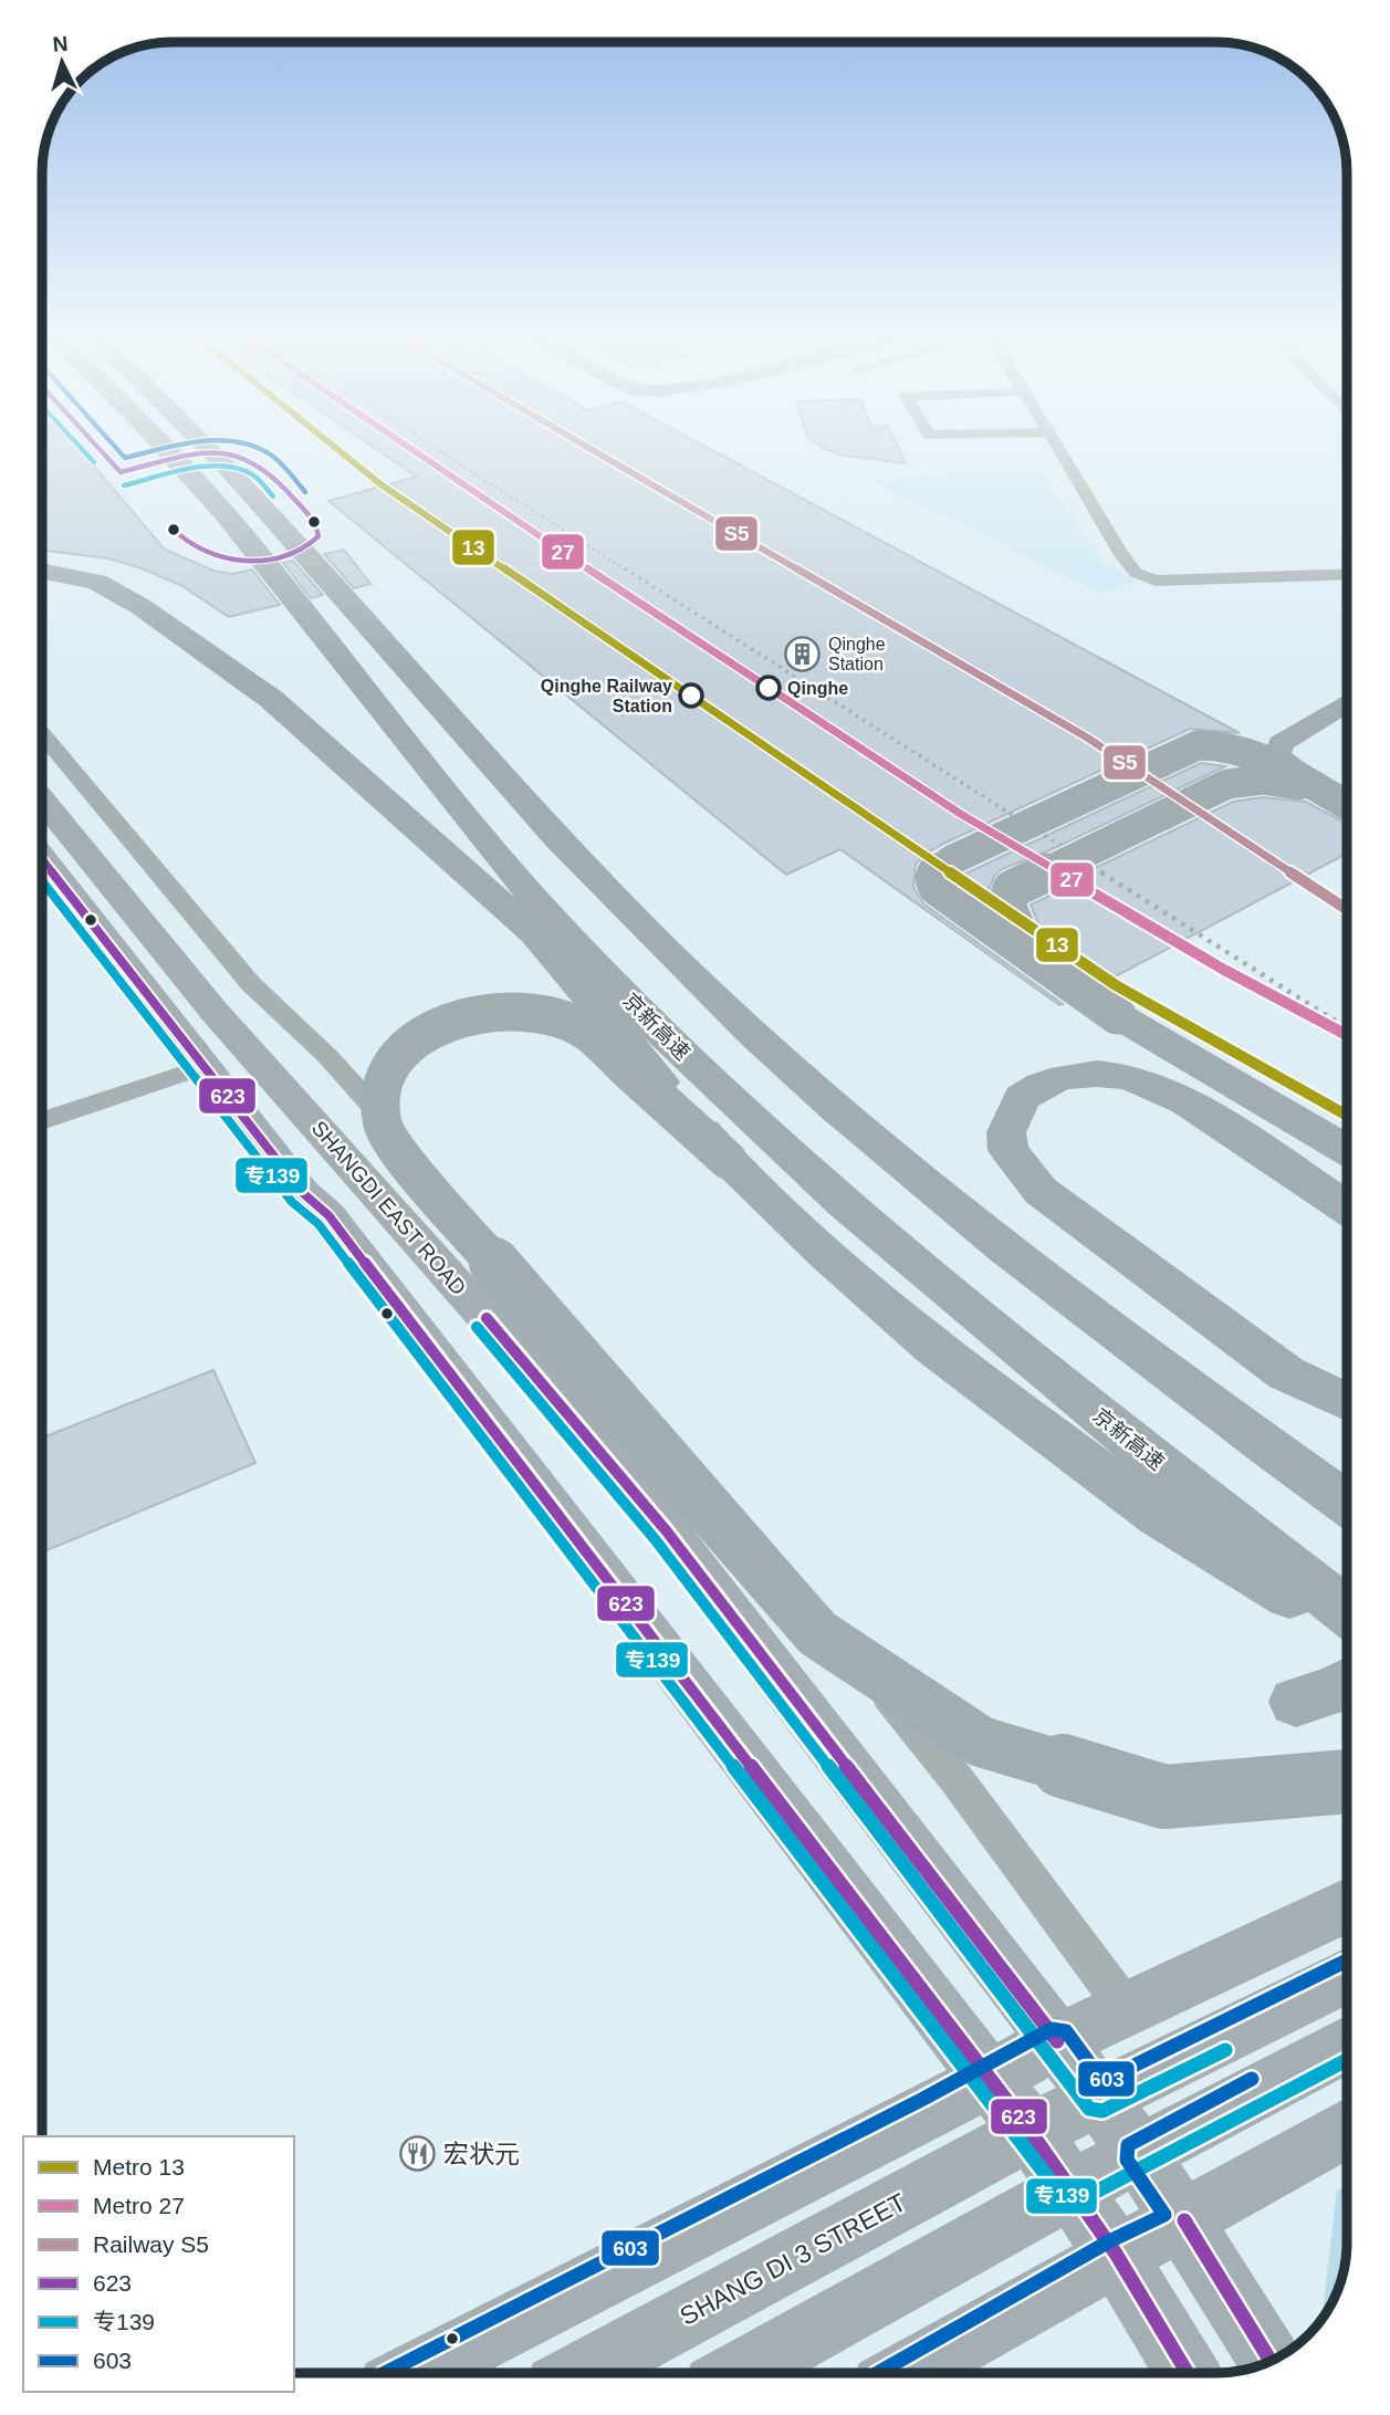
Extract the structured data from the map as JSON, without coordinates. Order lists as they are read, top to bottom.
{
  "streets": {
    "highway": ["京新高速"],
    "main road": ["SHANGDI EAST ROAD", "SHANG DI 3 STREET"]
  },
  "crossings": [
    ["SHANGDI EAST ROAD", "SHANG DI 3 STREET"]
  ],
  "places": {
    "building": ["Qinghe Station"],
    "other": ["Qinghe", "Qinghe Railway Station"],
    "restaurant": ["宏状元"]
  },
  "lines": [
    "metro line 13",
    "metro line 27",
    "rail line S5",
    "transit line 623",
    "transit line 专139",
    "transit line 603"
  ],
  "legend": [
    "Metro 13",
    "Metro 27",
    "Railway S5",
    "623",
    "专139",
    "603"
  ],
  "north": "top"
}
